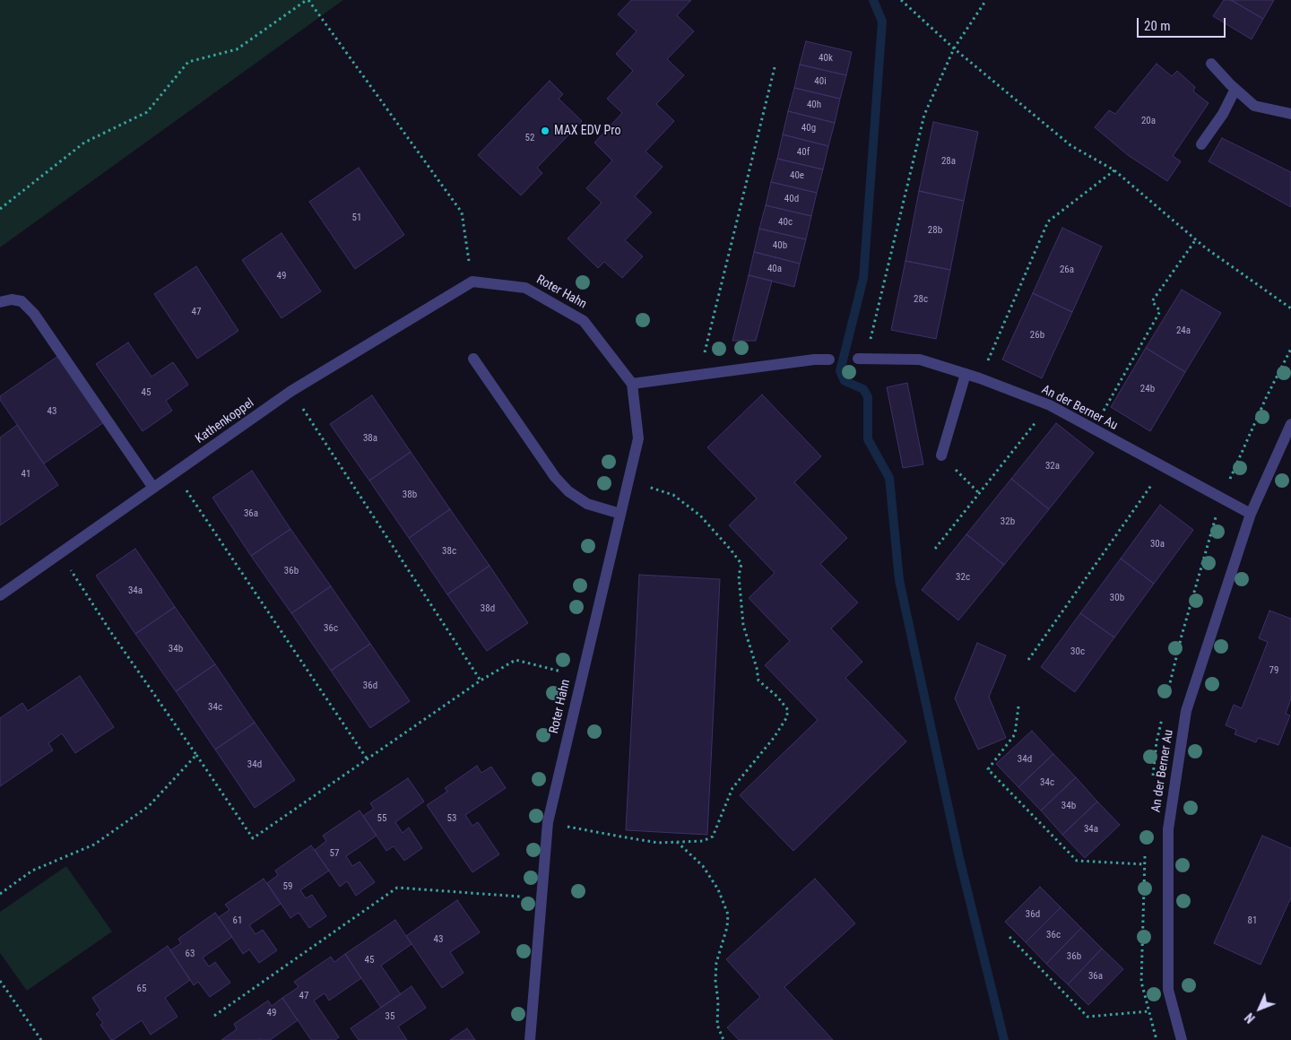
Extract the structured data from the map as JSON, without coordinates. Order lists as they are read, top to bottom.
{
  "streets": {
    "street": ["Roter Hahn", "An der Berner Au", "Kathenkoppel"]
  },
  "crossings": [
    ["Roter Hahn", "Kathenkoppel"]
  ],
  "places": ["MAX EDV Pro"],
  "house_numbers": [
    "40k",
    "40i",
    "40h",
    "20a",
    "40g",
    "52",
    "40f",
    "28a",
    "40e",
    "40d",
    "51",
    "40c",
    "28b",
    "40b",
    "40a",
    "26a",
    "49",
    "28c",
    "47",
    "24a",
    "26b",
    "24b",
    "45",
    "43",
    "38a",
    "32a",
    "41",
    "38b",
    "36a",
    "32b",
    "30a",
    "38c",
    "36b",
    "32c",
    "34a",
    "30b",
    "38d",
    "36c",
    "34b",
    "30c",
    "79",
    "36d",
    "34c",
    "34d",
    "34d",
    "34c",
    "34b",
    "55",
    "53",
    "34a",
    "57",
    "59",
    "36d",
    "61",
    "81",
    "36c",
    "43",
    "63",
    "36b",
    "45",
    "36a",
    "65",
    "47",
    "49",
    "35"
  ],
  "scale_bar": "20 m",
  "north": "bottom left"
}
